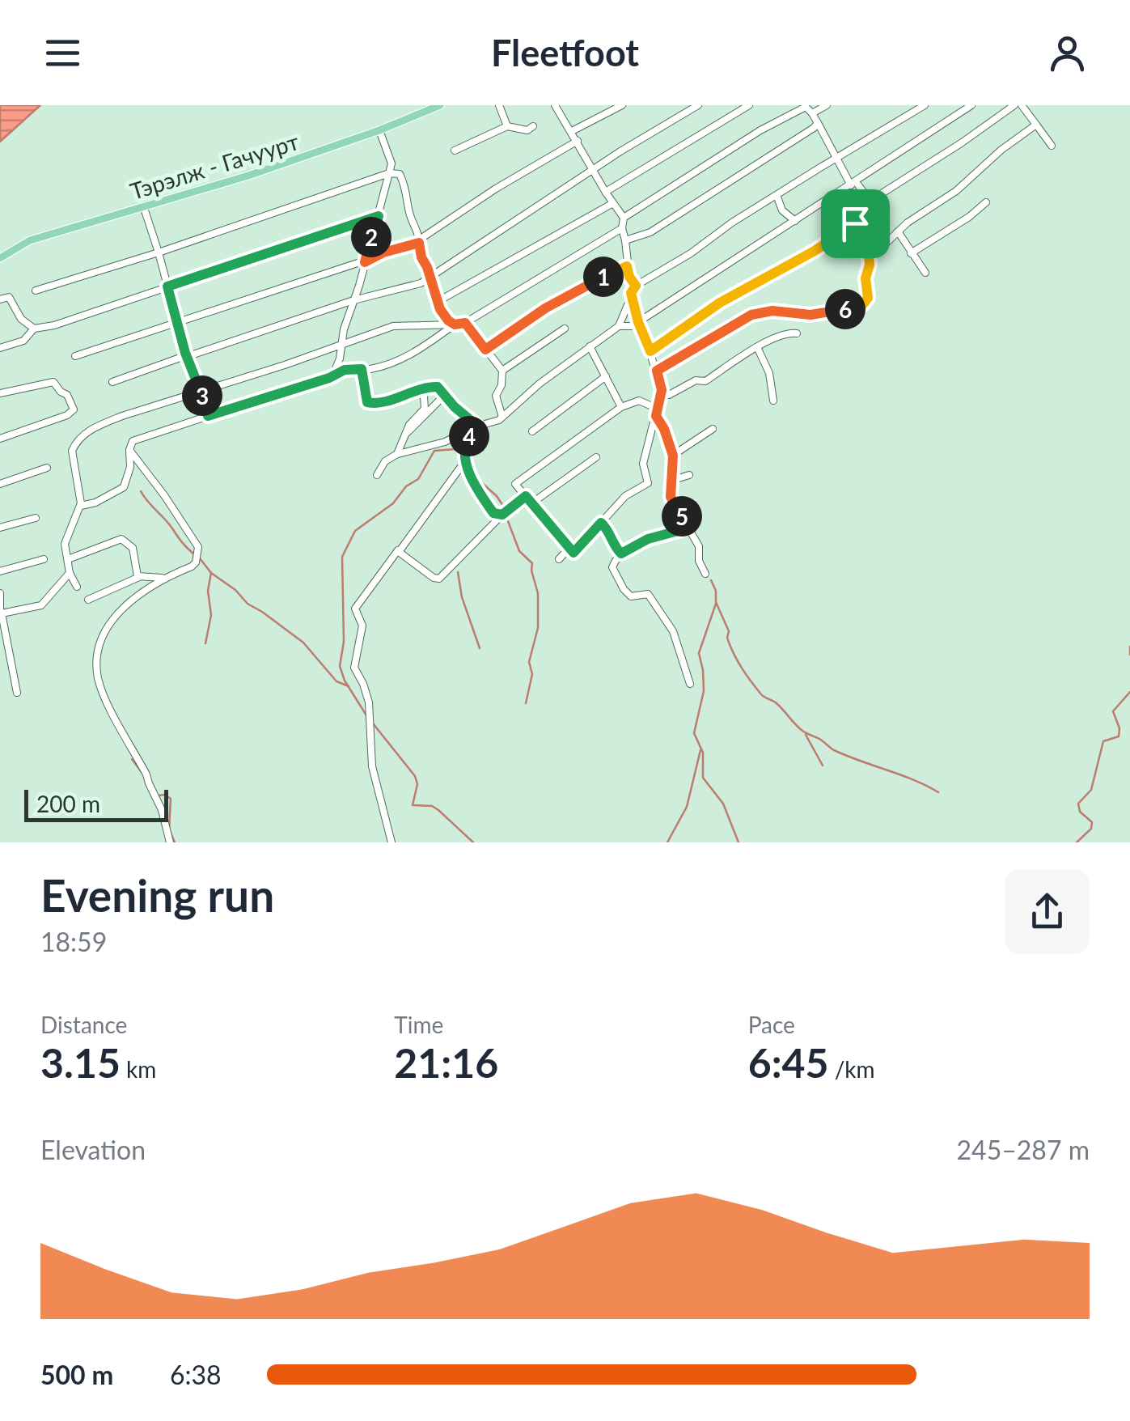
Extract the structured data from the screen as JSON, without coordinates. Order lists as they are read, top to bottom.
{
  "streets": {
    "main road": ["Тэрэлж - Гачуурт"]
  },
  "scale_bar": "200 m",
  "page": {
    "header": "Fleetfoot",
    "pins": [
      "2",
      "1",
      "6",
      "3",
      "4",
      "5"
    ],
    "scale": "200 m",
    "heading": ["Evening run", "18:59"],
    "stats": [
      ["Distance", "3.15 km"],
      ["Time", "21:16"],
      ["Pace", "6:45 /km"]
    ],
    "chart": ["Elevation", "245–287 m"],
    "list": [
      {
        "name": "500 m",
        "note": "6:38"
      }
    ]
  }
}
